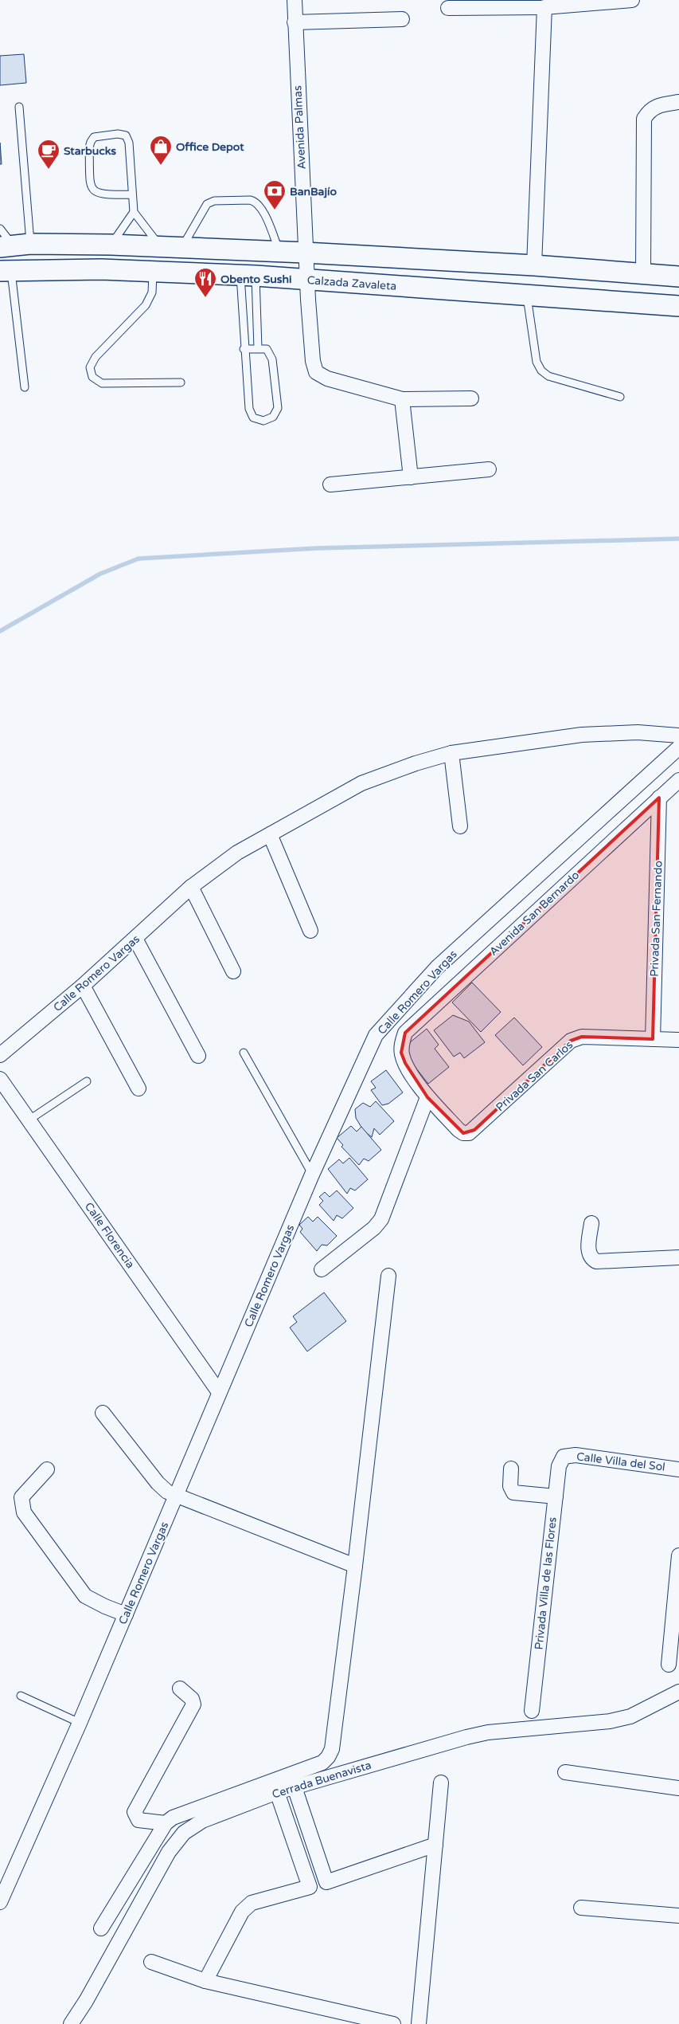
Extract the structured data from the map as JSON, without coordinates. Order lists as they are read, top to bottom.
{
  "streets": {
    "main road": ["Calzada Zavaleta"],
    "street": [
      "Avenida Palmas",
      "Avenida San Bernardo",
      "Privada San Fernando",
      "Calle Romero Vargas",
      "Privada San Carlos",
      "Calle Florencia",
      "Calle Villa del Sol",
      "Privada Villa de las Flores",
      "Cerrada Buenavista"
    ]
  },
  "crossings": [
    ["Avenida Palmas", "Calzada Zavaleta"],
    ["Avenida San Bernardo", "Privada San Fernando"],
    ["Avenida San Bernardo", "Privada San Carlos"],
    ["Privada San Fernando", "Privada San Carlos"],
    ["Calle Romero Vargas", "Calle Florencia"],
    ["Calle Villa del Sol", "Privada Villa de las Flores"]
  ],
  "places": {
    "shop": ["Office Depot"],
    "cafe": ["Starbucks"],
    "bank": ["BanBajío"],
    "restaurant": ["Obento Sushi"]
  }
}
